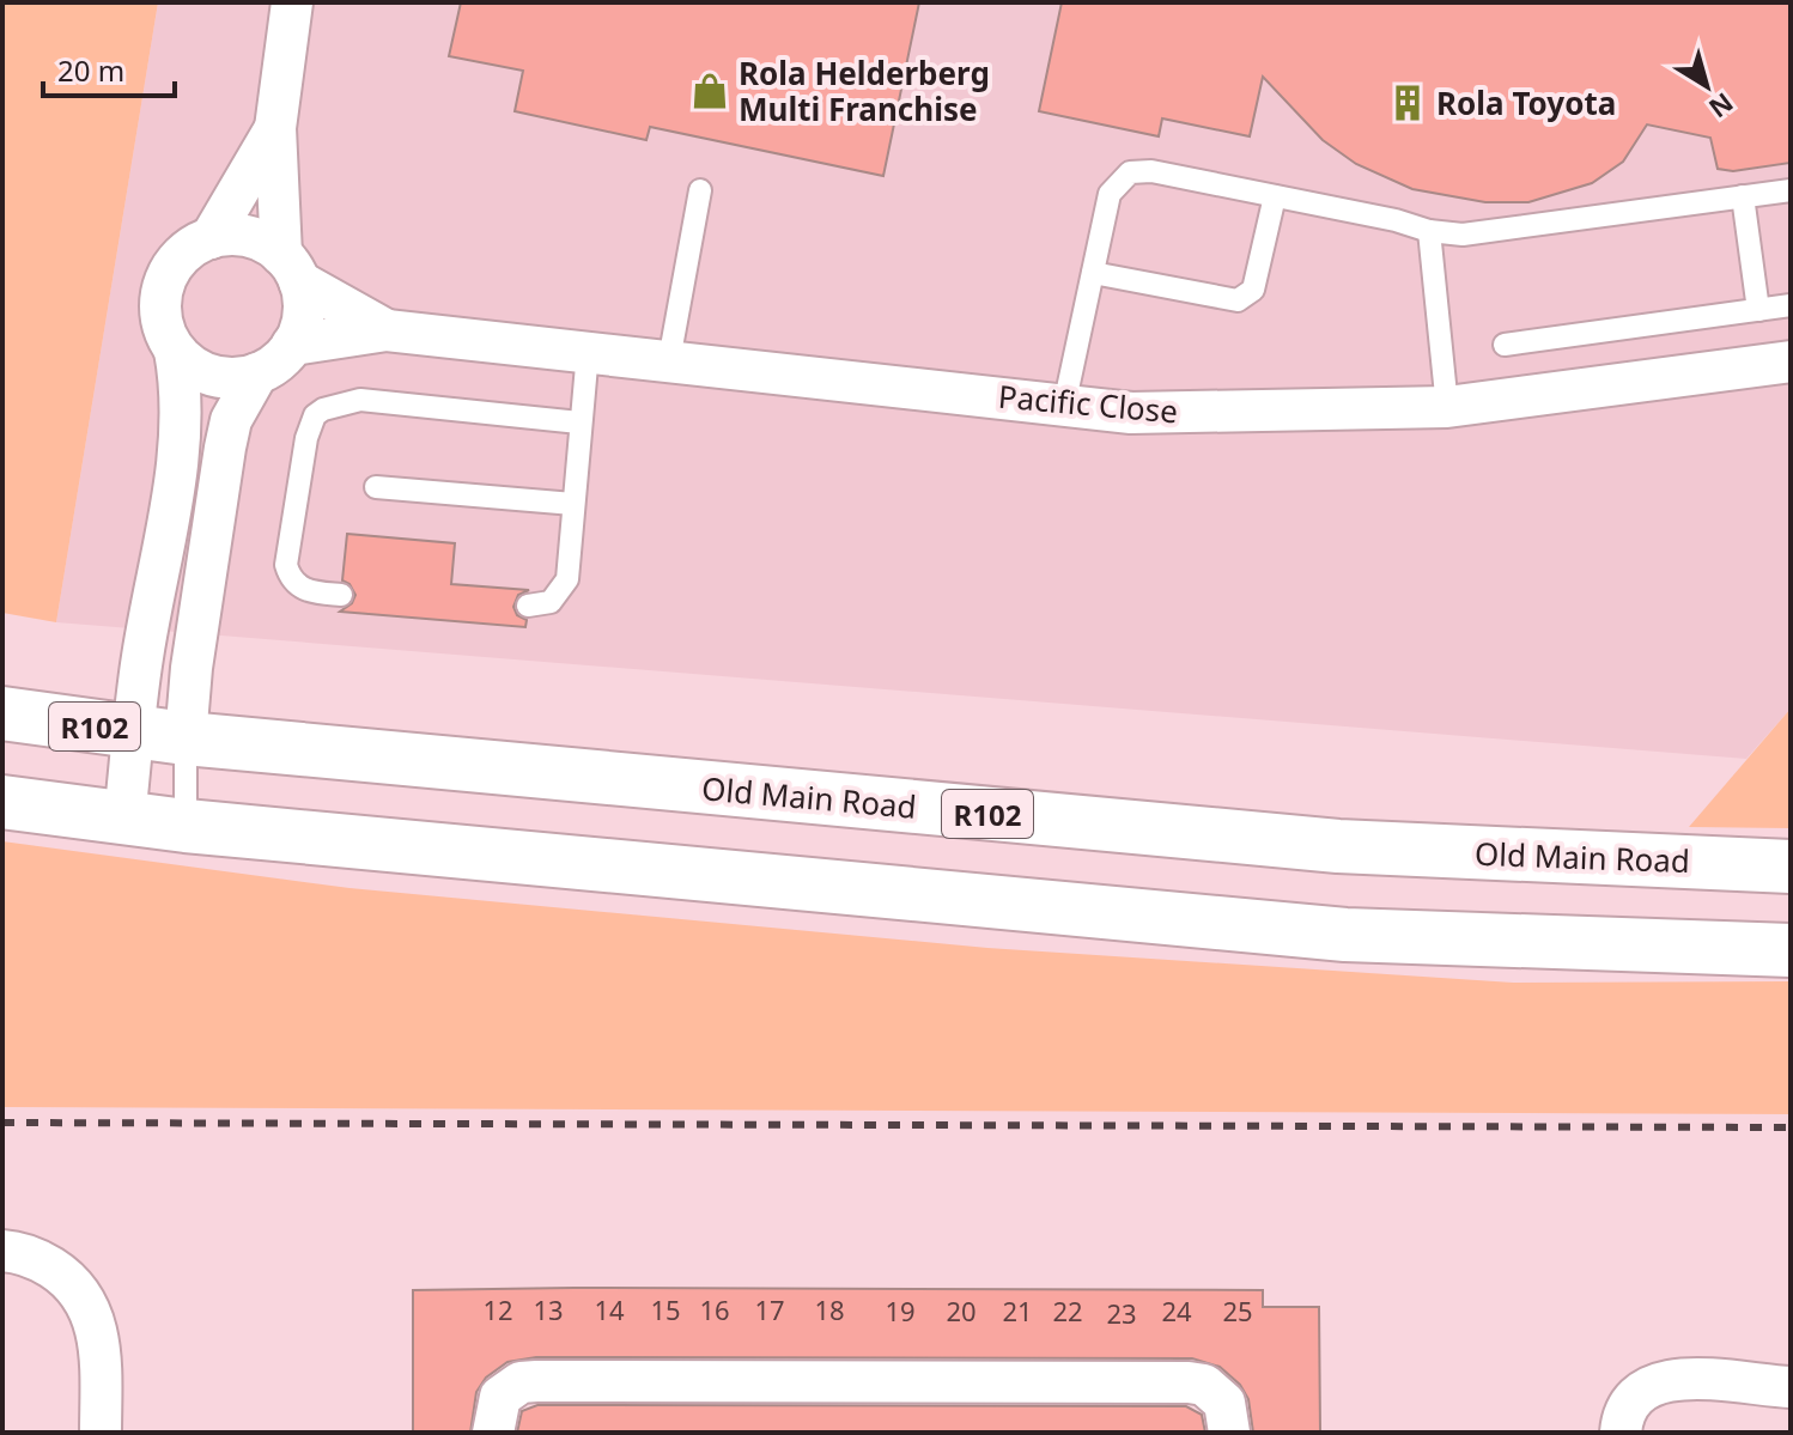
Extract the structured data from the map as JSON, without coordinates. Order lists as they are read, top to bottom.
{
  "streets": {
    "main road": ["R102", "Old Main Road"],
    "street": ["Pacific Close"]
  },
  "places": {
    "shop": ["Rola Helderberg Multi Franchise"],
    "building": ["Rola Toyota"]
  },
  "house_numbers": [
    "12",
    "13",
    "14",
    "15",
    "16",
    "17",
    "18",
    "19",
    "20",
    "21",
    "22",
    "24",
    "25",
    "23"
  ],
  "scale_bar": "20 m",
  "north": "bottom right"
}
